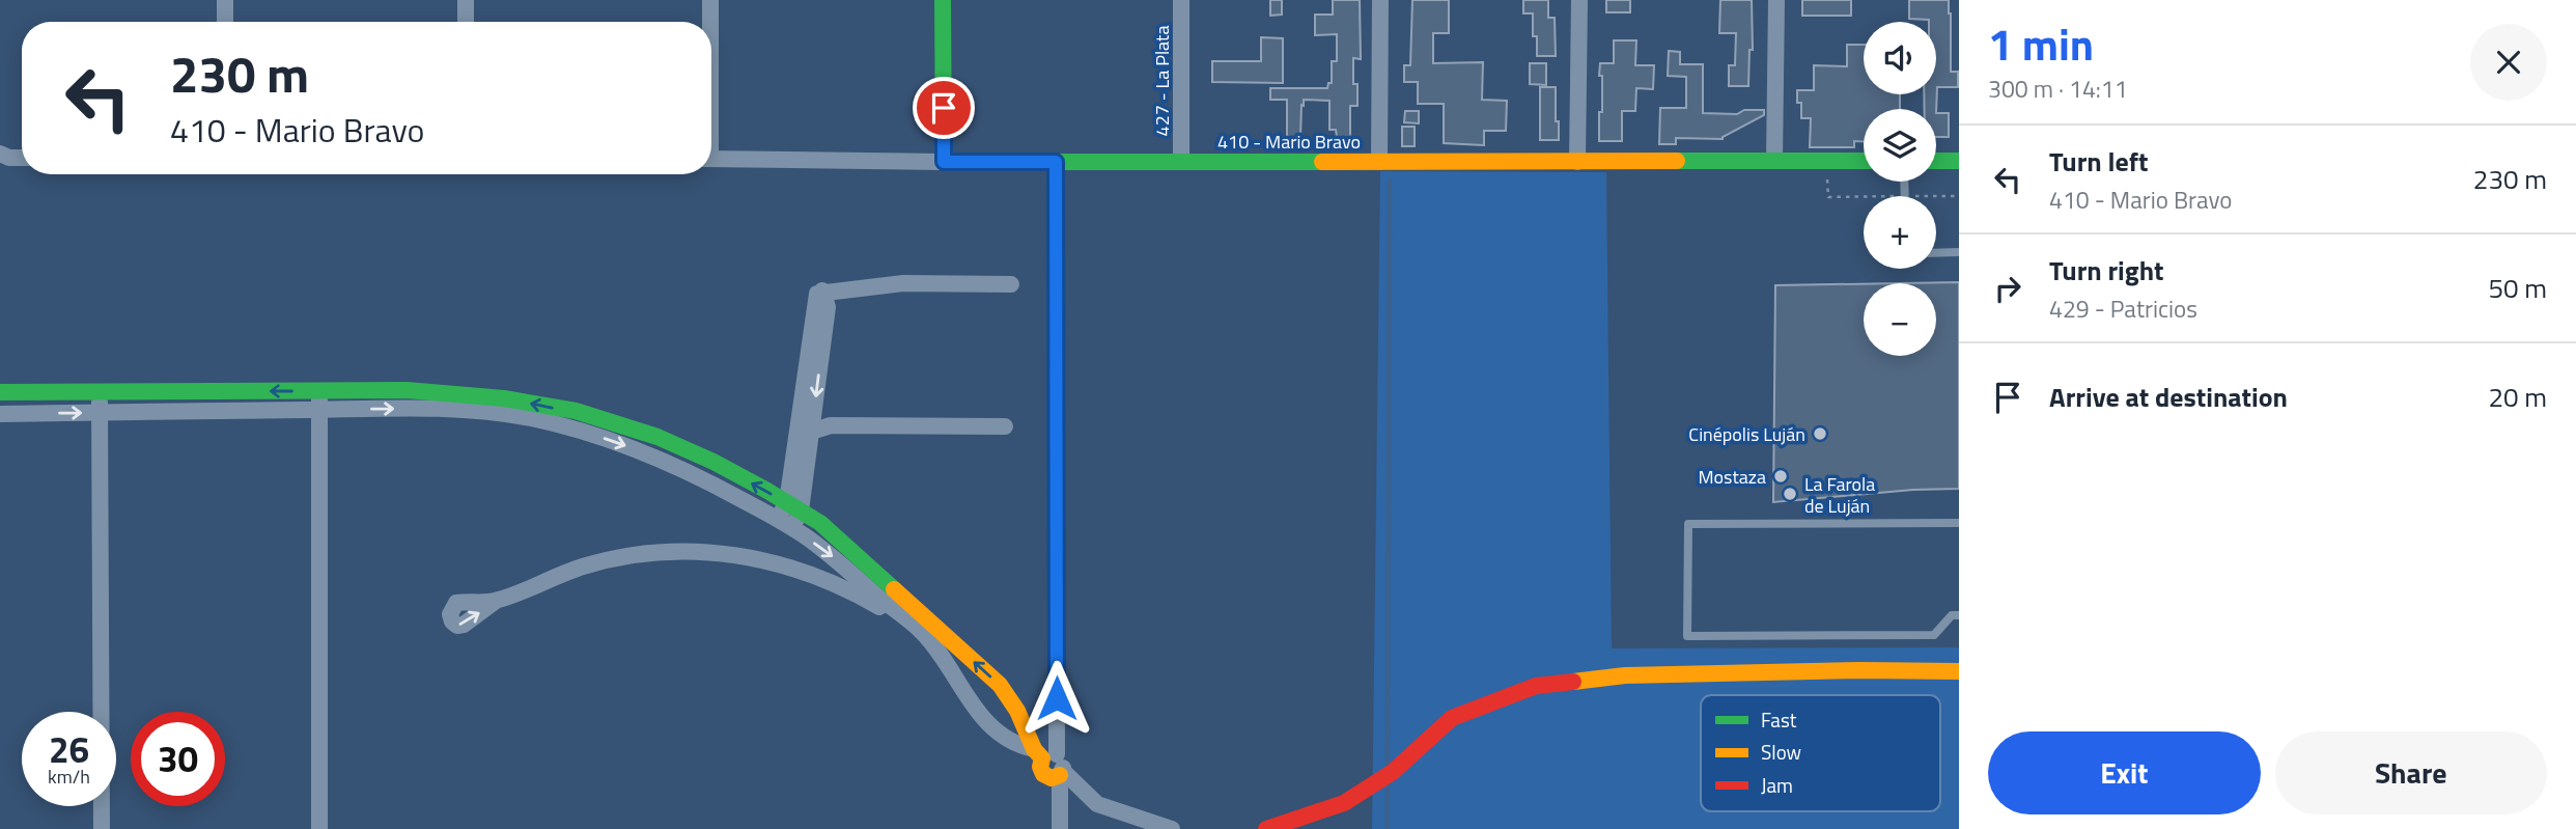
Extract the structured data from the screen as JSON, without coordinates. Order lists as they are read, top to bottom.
{
  "streets": {
    "street": ["427 - La Plata", "410 - Mario Bravo"]
  },
  "crossings": [
    ["427 - La Plata", "410 - Mario Bravo"]
  ],
  "places": ["Cinépolis Luján", "Mostaza", "La Farola de Luján"],
  "legend": ["Fast", "Slow", "Jam"],
  "page": {
    "heading": ["1 min", "300 m · 14:11"],
    "map_buttons": ["+", "−"],
    "turn": ["230 m", "410 - Mario Bravo"],
    "list": [
      {
        "name": "Turn left",
        "note": "410 - Mario Bravo",
        "value": "230 m"
      },
      {
        "name": "Turn right",
        "note": "429 - Patricios",
        "value": "50 m"
      },
      {
        "name": "Arrive at destination",
        "value": "20 m"
      }
    ],
    "speed": "26 km/h",
    "limit": "30",
    "buttons": ["Exit", "Share"]
  }
}
